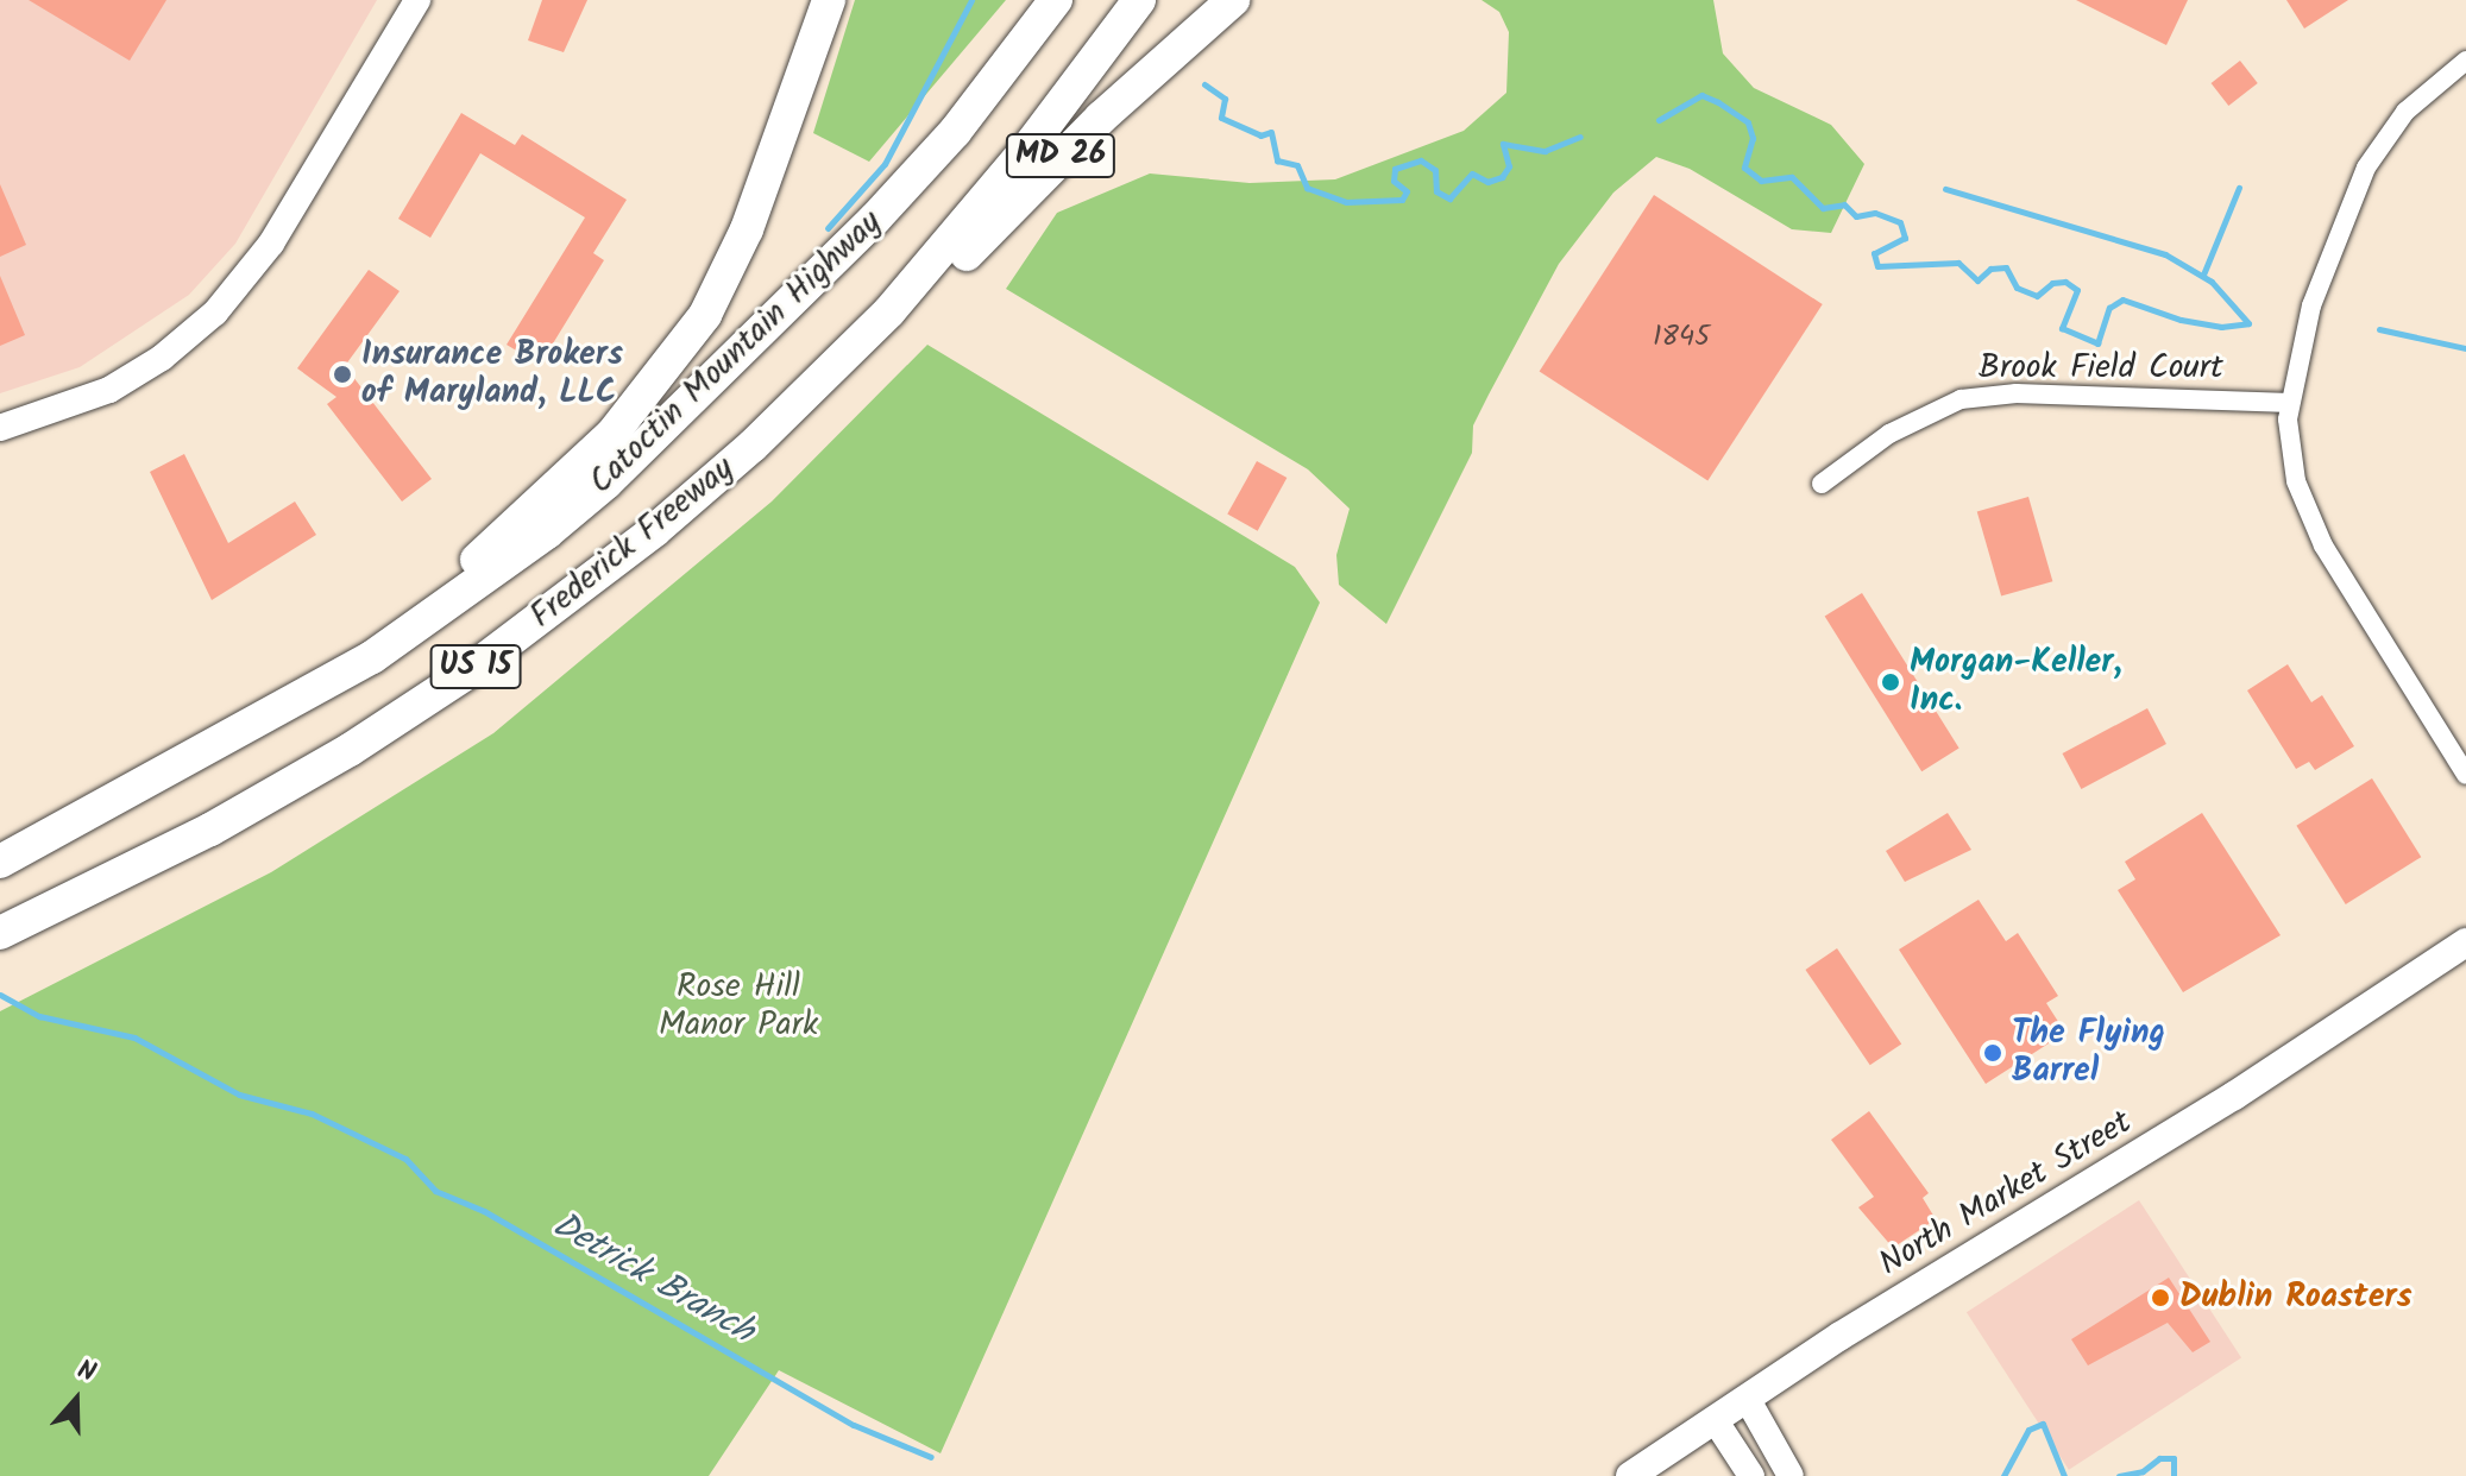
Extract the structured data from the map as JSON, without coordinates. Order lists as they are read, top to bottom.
{
  "streets": {
    "highway": [
      "MD 26",
      "Catoctin Mountain Highway",
      "Frederick Freeway",
      "US 15"
    ],
    "main road": ["North Market Street"],
    "street": ["Brook Field Court"]
  },
  "crossings": [
    ["MD 26", "Frederick Freeway"],
    ["MD 26", "US 15"],
    ["Catoctin Mountain Highway", "US 15"],
    ["Frederick Freeway", "US 15"]
  ],
  "water": ["Detrick Branch"],
  "parks": ["Rose Hill Manor Park"],
  "places": [
    "Insurance Brokers of Maryland, LLC",
    "Morgan-Keller, Inc.",
    "The Flying Barrel",
    "Dublin Roasters"
  ],
  "house_numbers": ["1845"],
  "north": "top"
}
